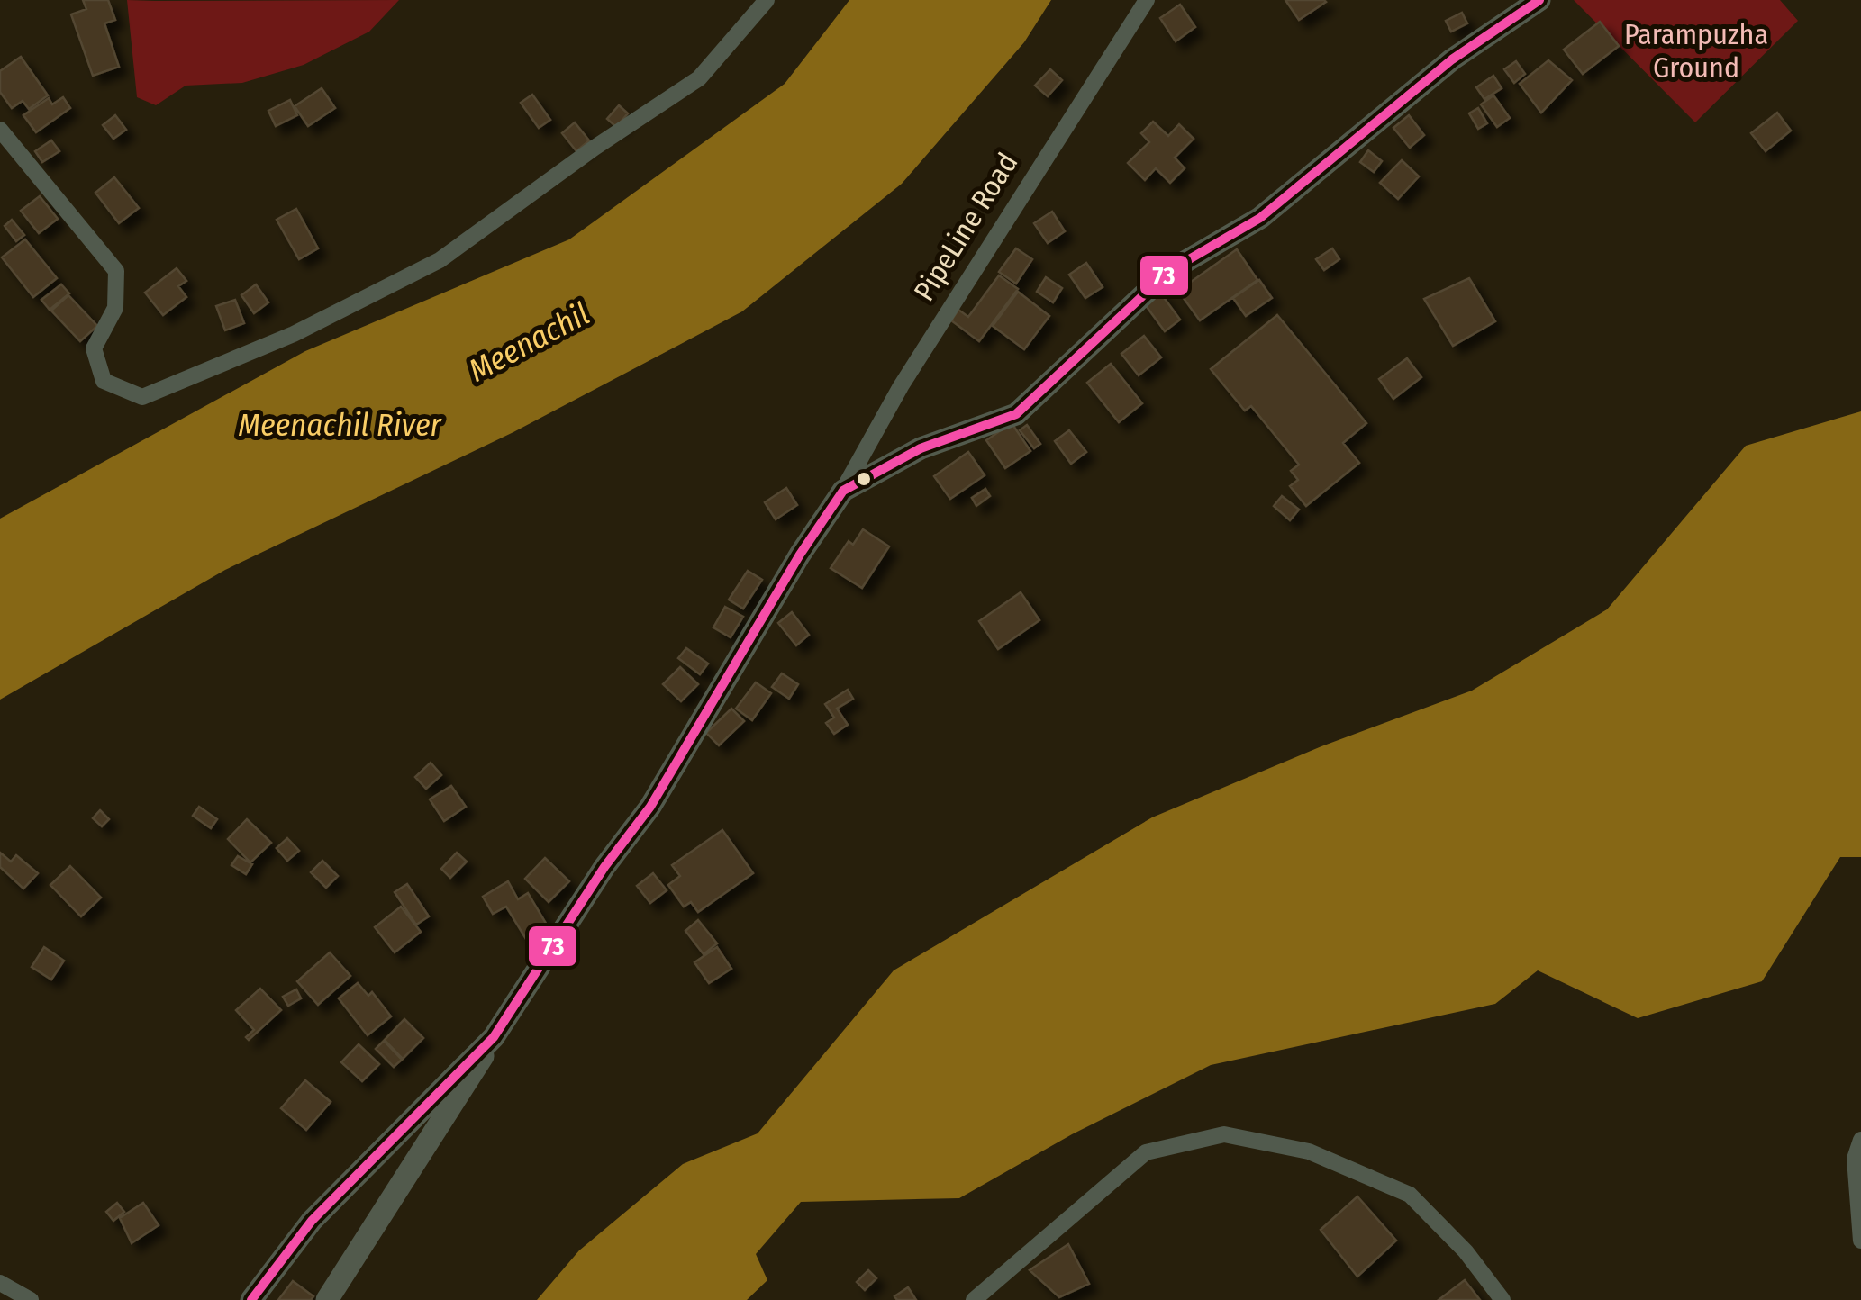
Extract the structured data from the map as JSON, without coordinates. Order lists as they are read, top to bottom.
{
  "streets": {
    "street": ["PipeLine Road"]
  },
  "water": ["Meenachil", "Meenachil River"],
  "parks": ["Parampuzha Ground"],
  "lines": ["transit line 73"]
}
